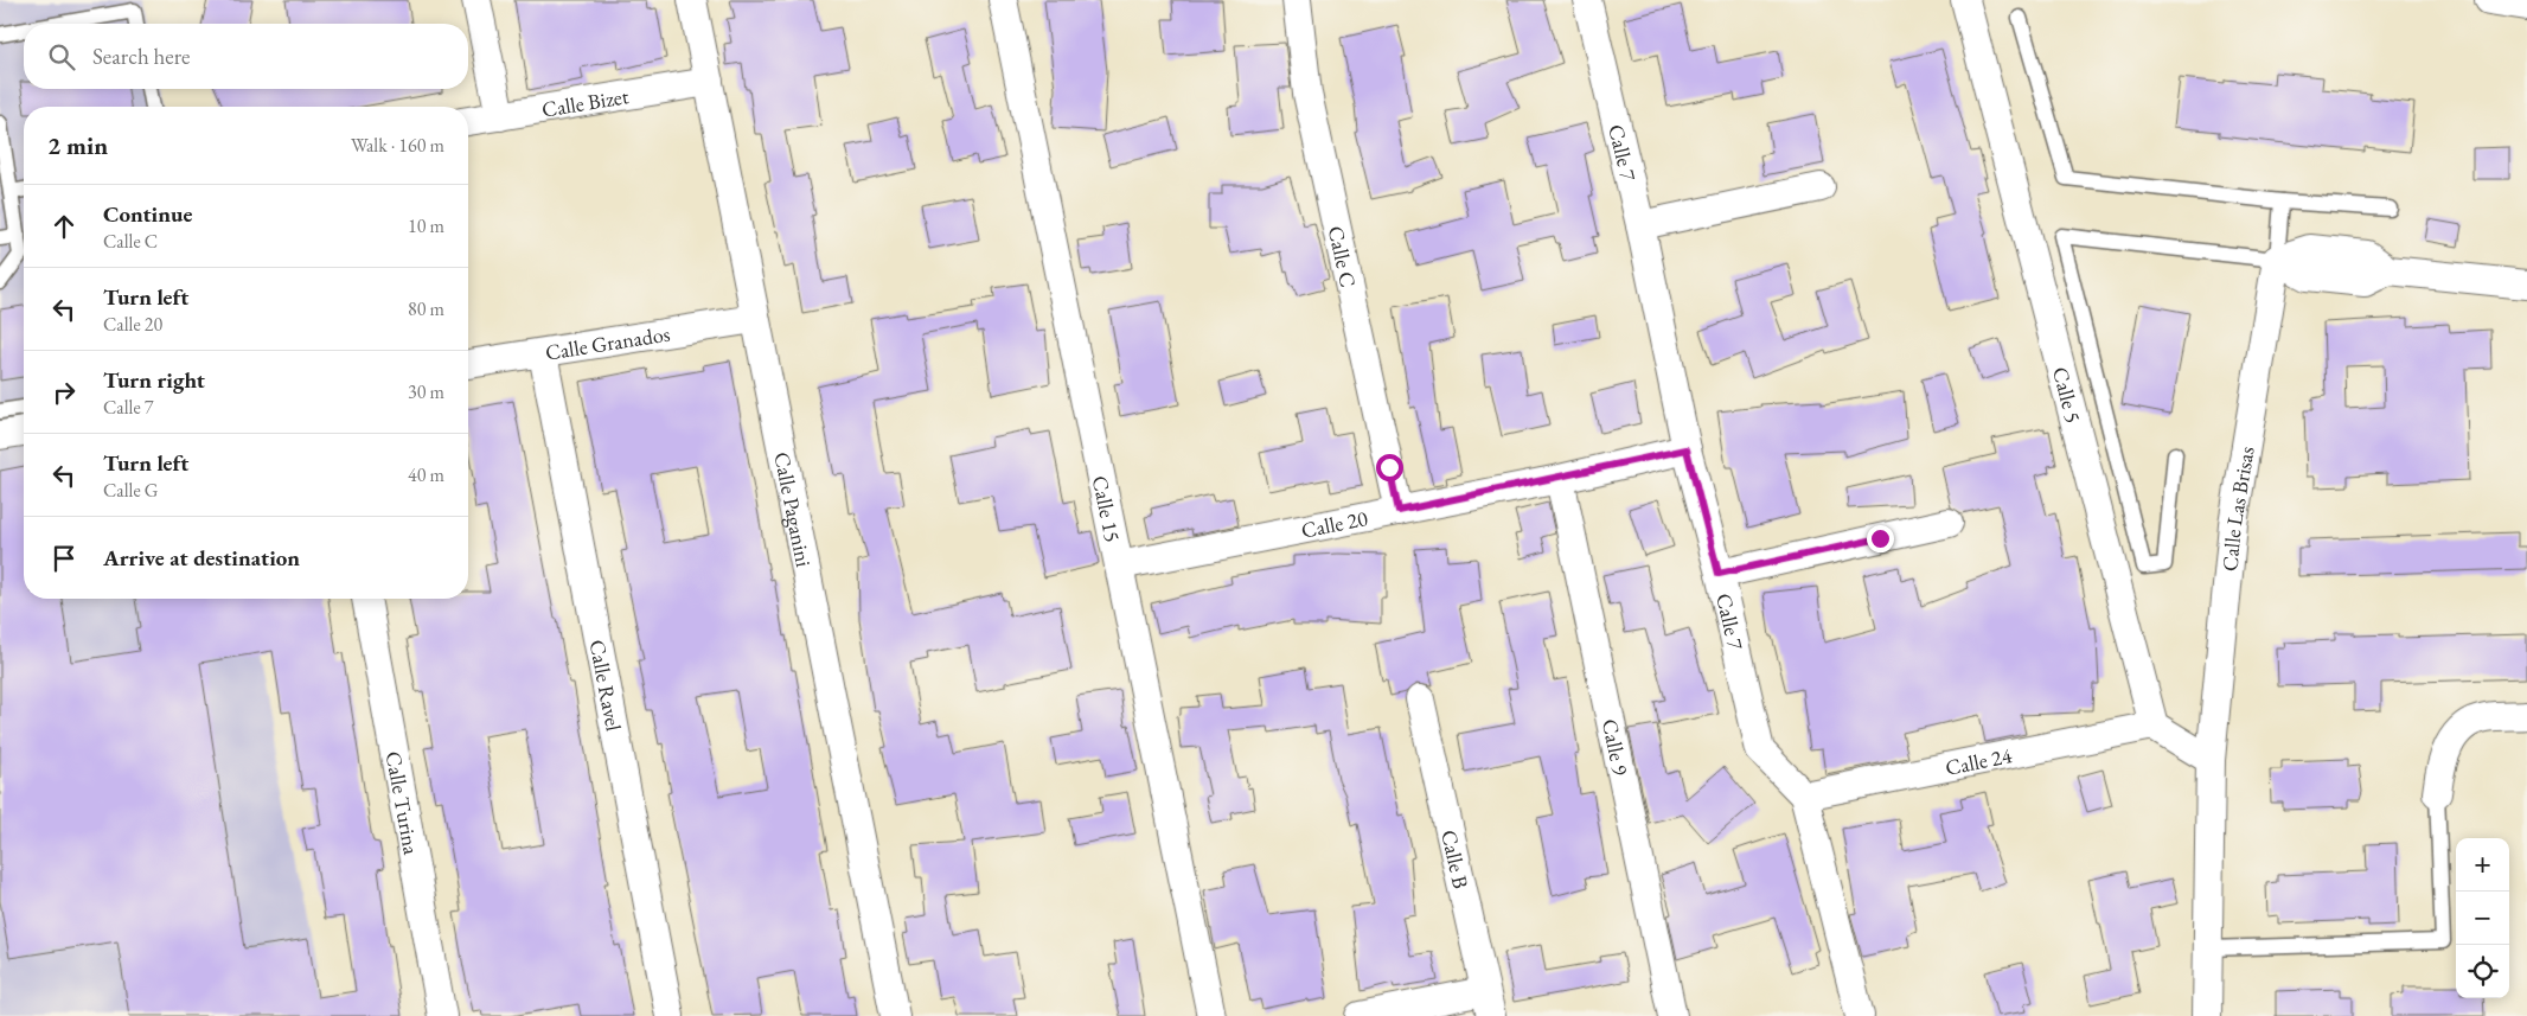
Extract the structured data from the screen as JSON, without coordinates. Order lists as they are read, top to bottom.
{
  "streets": {
    "street": [
      "Calle Bizet",
      "Calle 7",
      "Calle C",
      "Calle Granados",
      "Calle 5",
      "Calle 15",
      "Calle Paganini",
      "Calle Las Brisas",
      "Calle 20",
      "Calle Ravel",
      "Calle 9",
      "Calle 24",
      "Calle Turina",
      "Calle B"
    ]
  },
  "crossings": [
    ["Calle Bizet", "Calle Paganini"],
    ["Calle 7", "Calle 20"],
    ["Calle 7", "Calle 24"],
    ["Calle C", "Calle 20"],
    ["Calle Granados", "Calle Paganini"],
    ["Calle Granados", "Calle Ravel"],
    ["Calle 5", "Calle 24"],
    ["Calle 15", "Calle 20"],
    ["Calle 20", "Calle 9"]
  ],
  "page": {
    "search": "Search here",
    "heading": ["2 min", "Walk · 160 m"],
    "list": [
      ["Continue", "Calle C", "10 m"],
      ["Turn left", "Calle 20", "80 m"],
      ["Turn right", "Calle 7", "30 m"],
      ["Turn left", "Calle G", "40 m"],
      "Arrive at destination"
    ],
    "map_buttons": ["+", "−"]
  }
}
